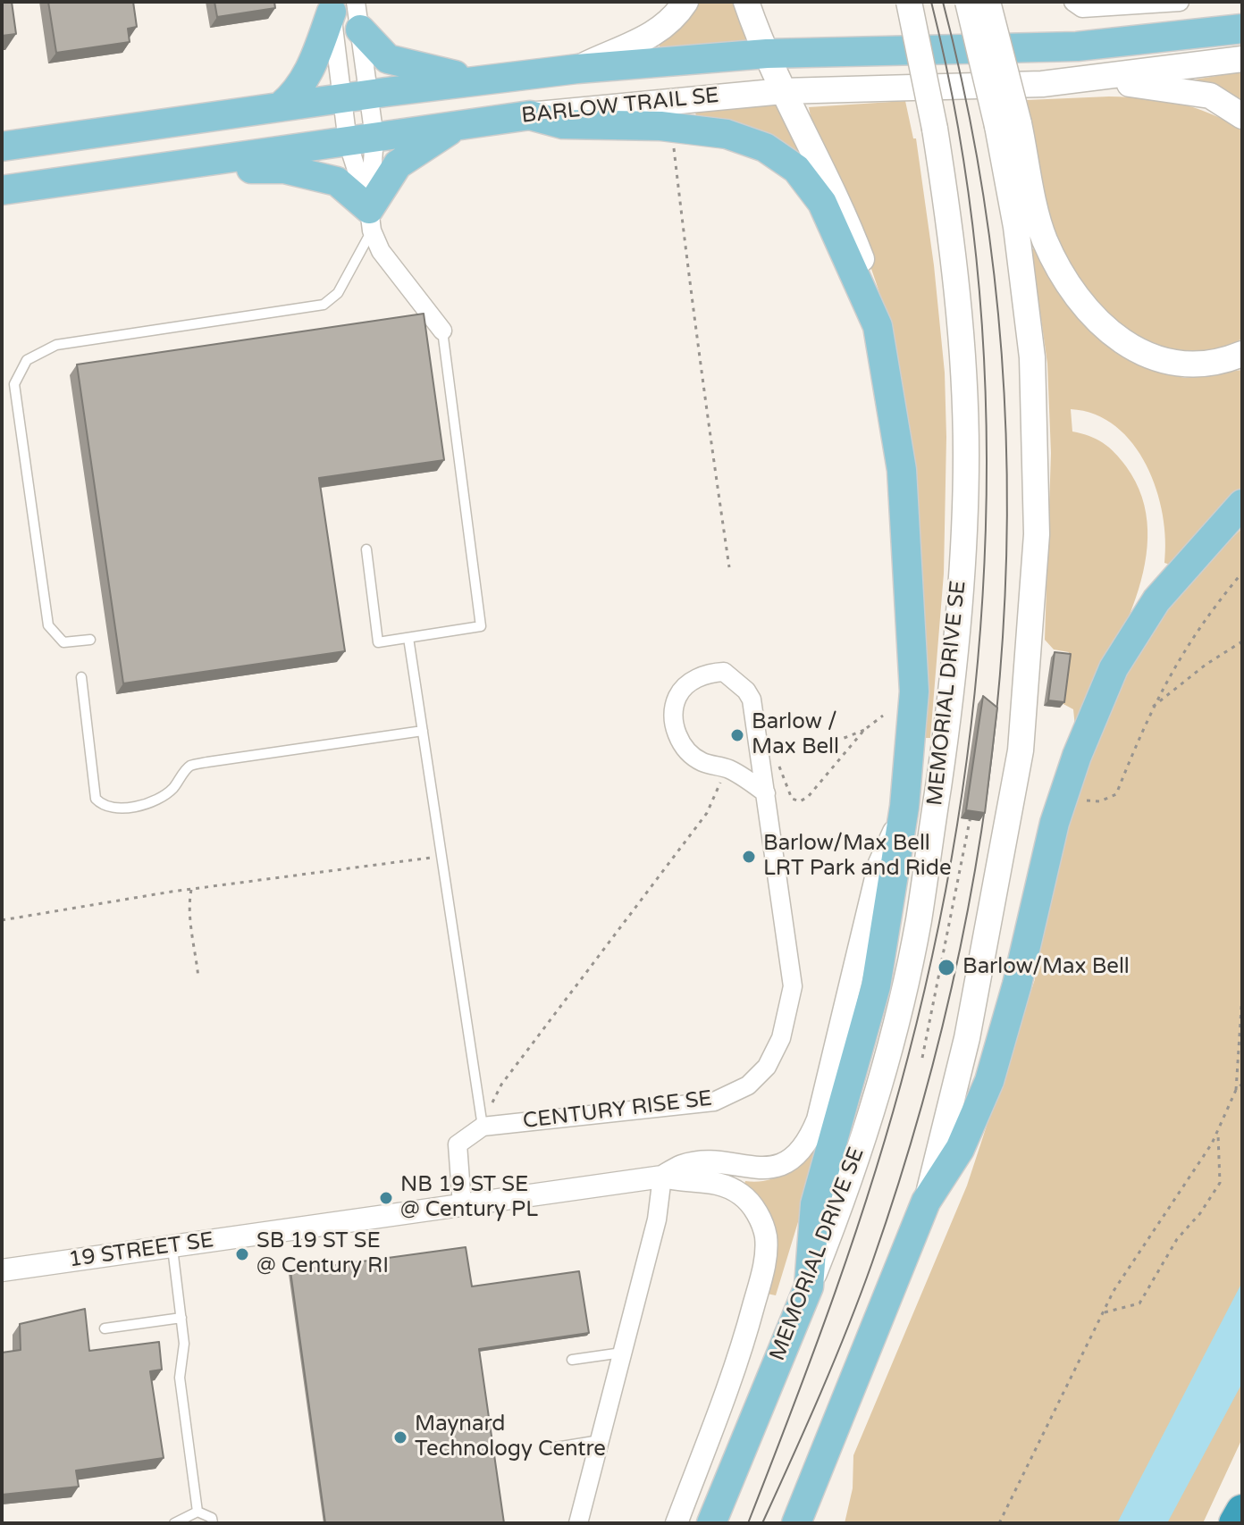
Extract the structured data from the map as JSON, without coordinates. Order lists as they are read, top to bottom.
{
  "streets": {
    "main road": ["BARLOW TRAIL SE", "MEMORIAL DRIVE SE"],
    "street": ["CENTURY RISE SE", "19 STREET SE"]
  },
  "places": [
    "Barlow / Max Bell",
    "Barlow/Max Bell LRT Park and Ride",
    "Barlow/Max Bell",
    "NB 19 ST SE @ Century PL",
    "SB 19 ST SE @ Century RI",
    "Maynard Technology Centre"
  ]
}
